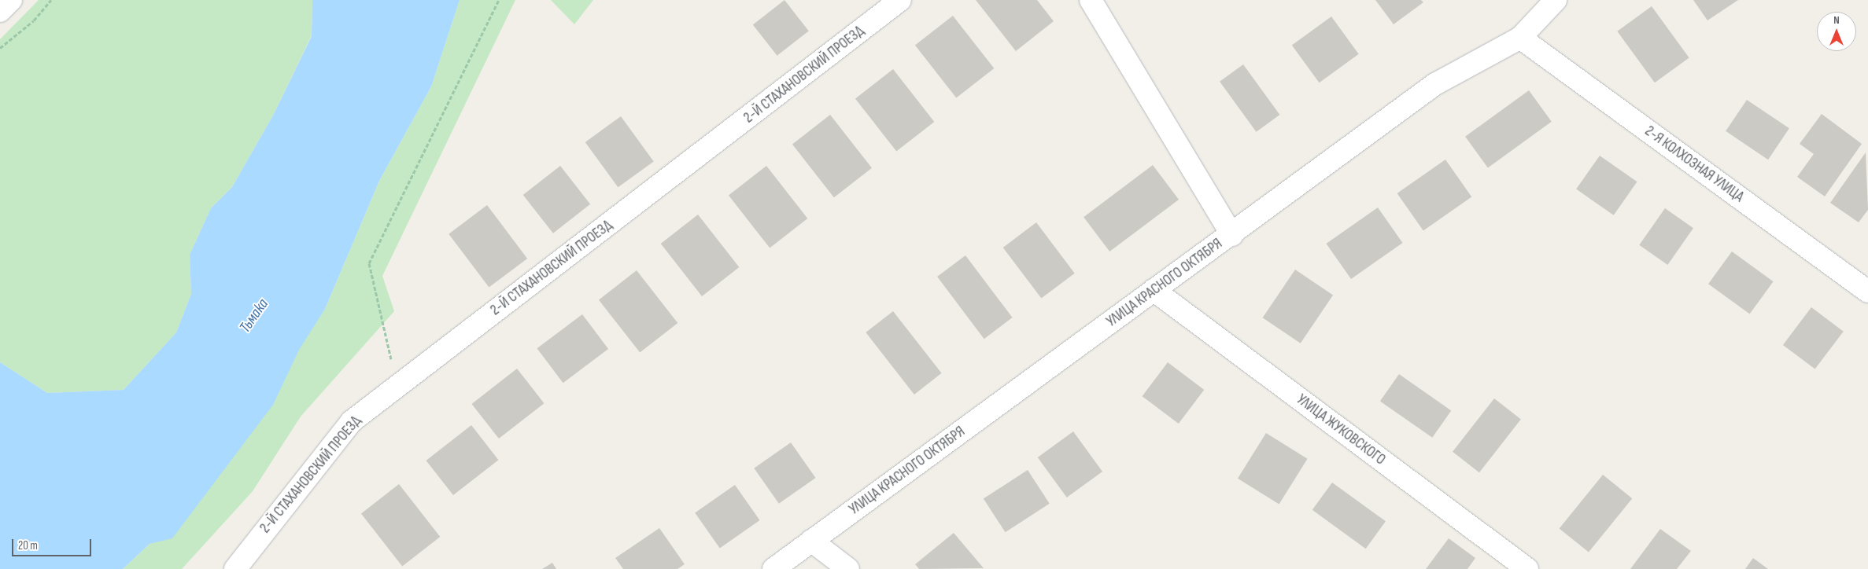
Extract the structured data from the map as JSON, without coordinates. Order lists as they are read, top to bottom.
{
  "streets": {
    "street": [
      "2-Й СТАХАНОВСКИЙ ПРОЕЗД",
      "2-Я КОЛХОЗНАЯ УЛИЦА",
      "УЛИЦА КРАСНОГО ОКТЯБРЯ",
      "УЛИЦА ЖУКОВСКОГО"
    ]
  },
  "crossings": [
    ["2-Я КОЛХОЗНАЯ УЛИЦА", "УЛИЦА КРАСНОГО ОКТЯБРЯ"],
    ["УЛИЦА КРАСНОГО ОКТЯБРЯ", "УЛИЦА ЖУКОВСКОГО"]
  ],
  "water": ["Тьмака"],
  "scale_bar": "20 m",
  "north": "top"
}
